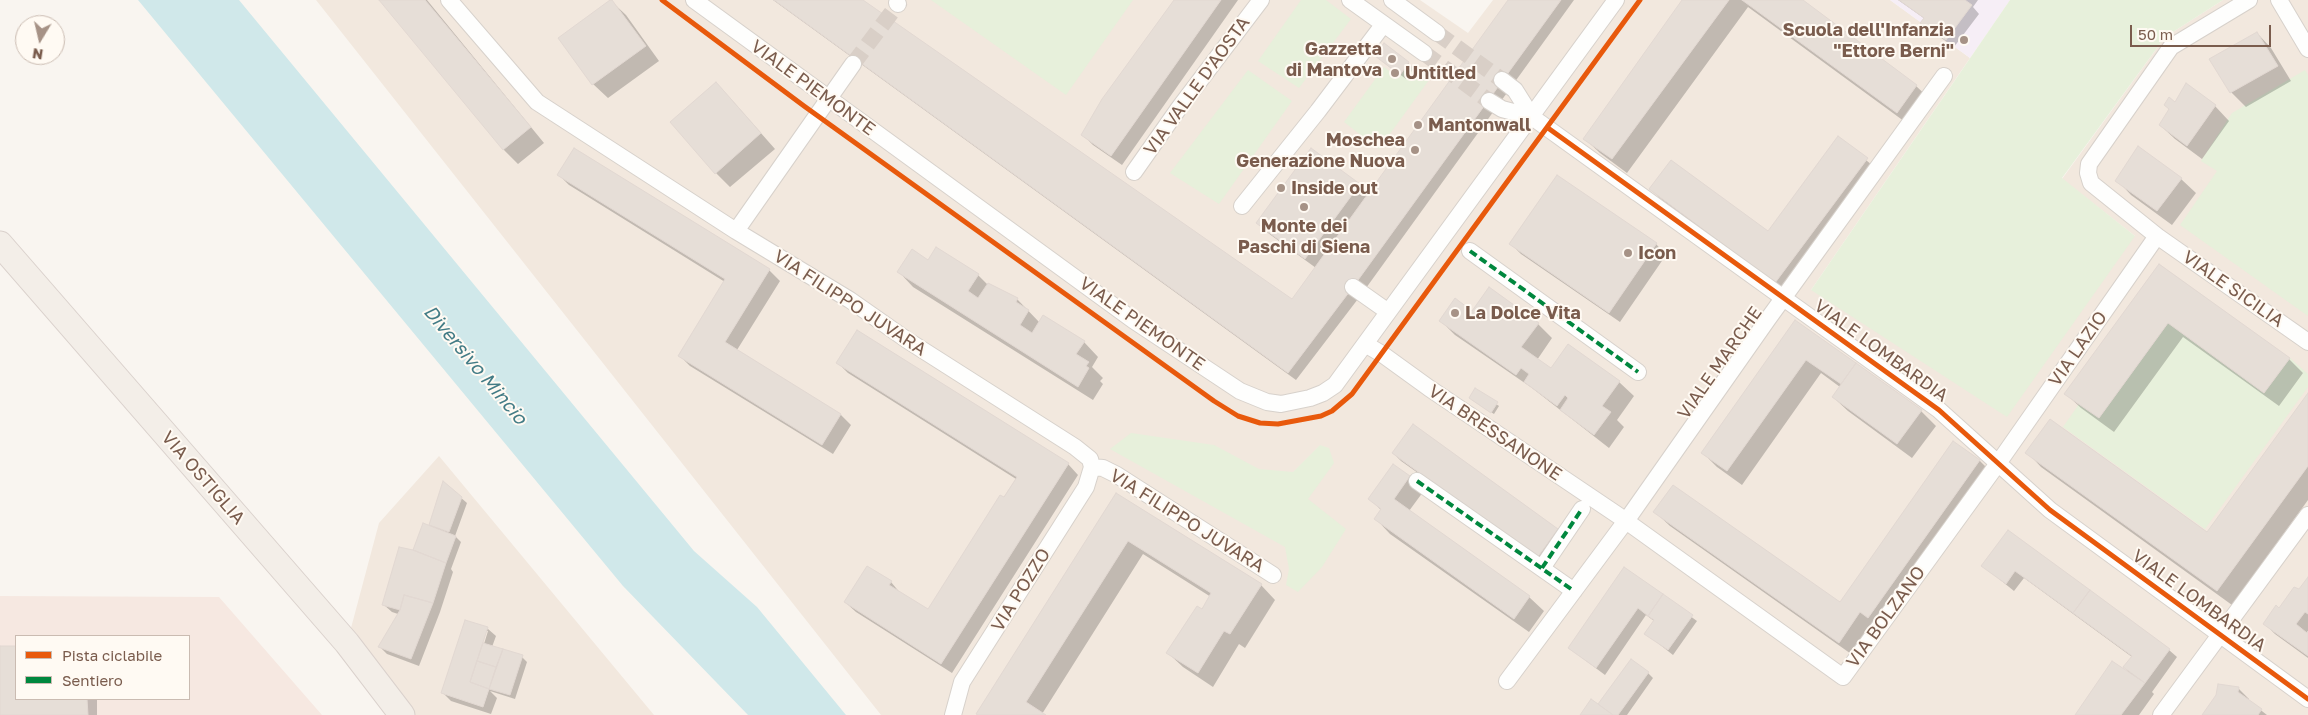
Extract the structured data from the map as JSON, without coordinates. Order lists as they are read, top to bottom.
{
  "streets": {
    "main road": ["VIA OSTIGLIA"],
    "street": [
      "VIA VALLE D'AOSTA",
      "VIALE PIEMONTE",
      "VIALE SICILIA",
      "VIA FILIPPO JUVARA",
      "VIA LAZIO",
      "VIALE LOMBARDIA",
      "VIALE MARCHE",
      "VIA BRESSANONE",
      "VIA POZZO",
      "VIA BOLZANO"
    ]
  },
  "crossings": [
    ["VIALE PIEMONTE", "VIALE LOMBARDIA"],
    ["VIALE PIEMONTE", "VIA BRESSANONE"],
    ["VIALE SICILIA", "VIA LAZIO"],
    ["VIA FILIPPO JUVARA", "VIA POZZO"],
    ["VIA LAZIO", "VIALE LOMBARDIA"],
    ["VIA LAZIO", "VIA BOLZANO"],
    ["VIALE LOMBARDIA", "VIALE MARCHE"],
    ["VIALE LOMBARDIA", "VIA BOLZANO"],
    ["VIALE MARCHE", "VIA BRESSANONE"],
    ["VIALE MARCHE", "VIA BOLZANO"],
    ["VIA BRESSANONE", "VIA BOLZANO"]
  ],
  "water": ["Diversivo Mincio"],
  "places": [
    "Scuola dell'Infanzia \"Ettore Berni\"",
    "Gazzetta di Mantova",
    "Untitled",
    "Mantonwall",
    "Moschea Generazione Nuova",
    "Inside out",
    "Monte dei Paschi di Siena",
    "Icon",
    "La Dolce Vita"
  ],
  "legend": ["Pista ciclabile", "Sentiero"],
  "scale_bar": "50 m",
  "north": "bottom"
}
